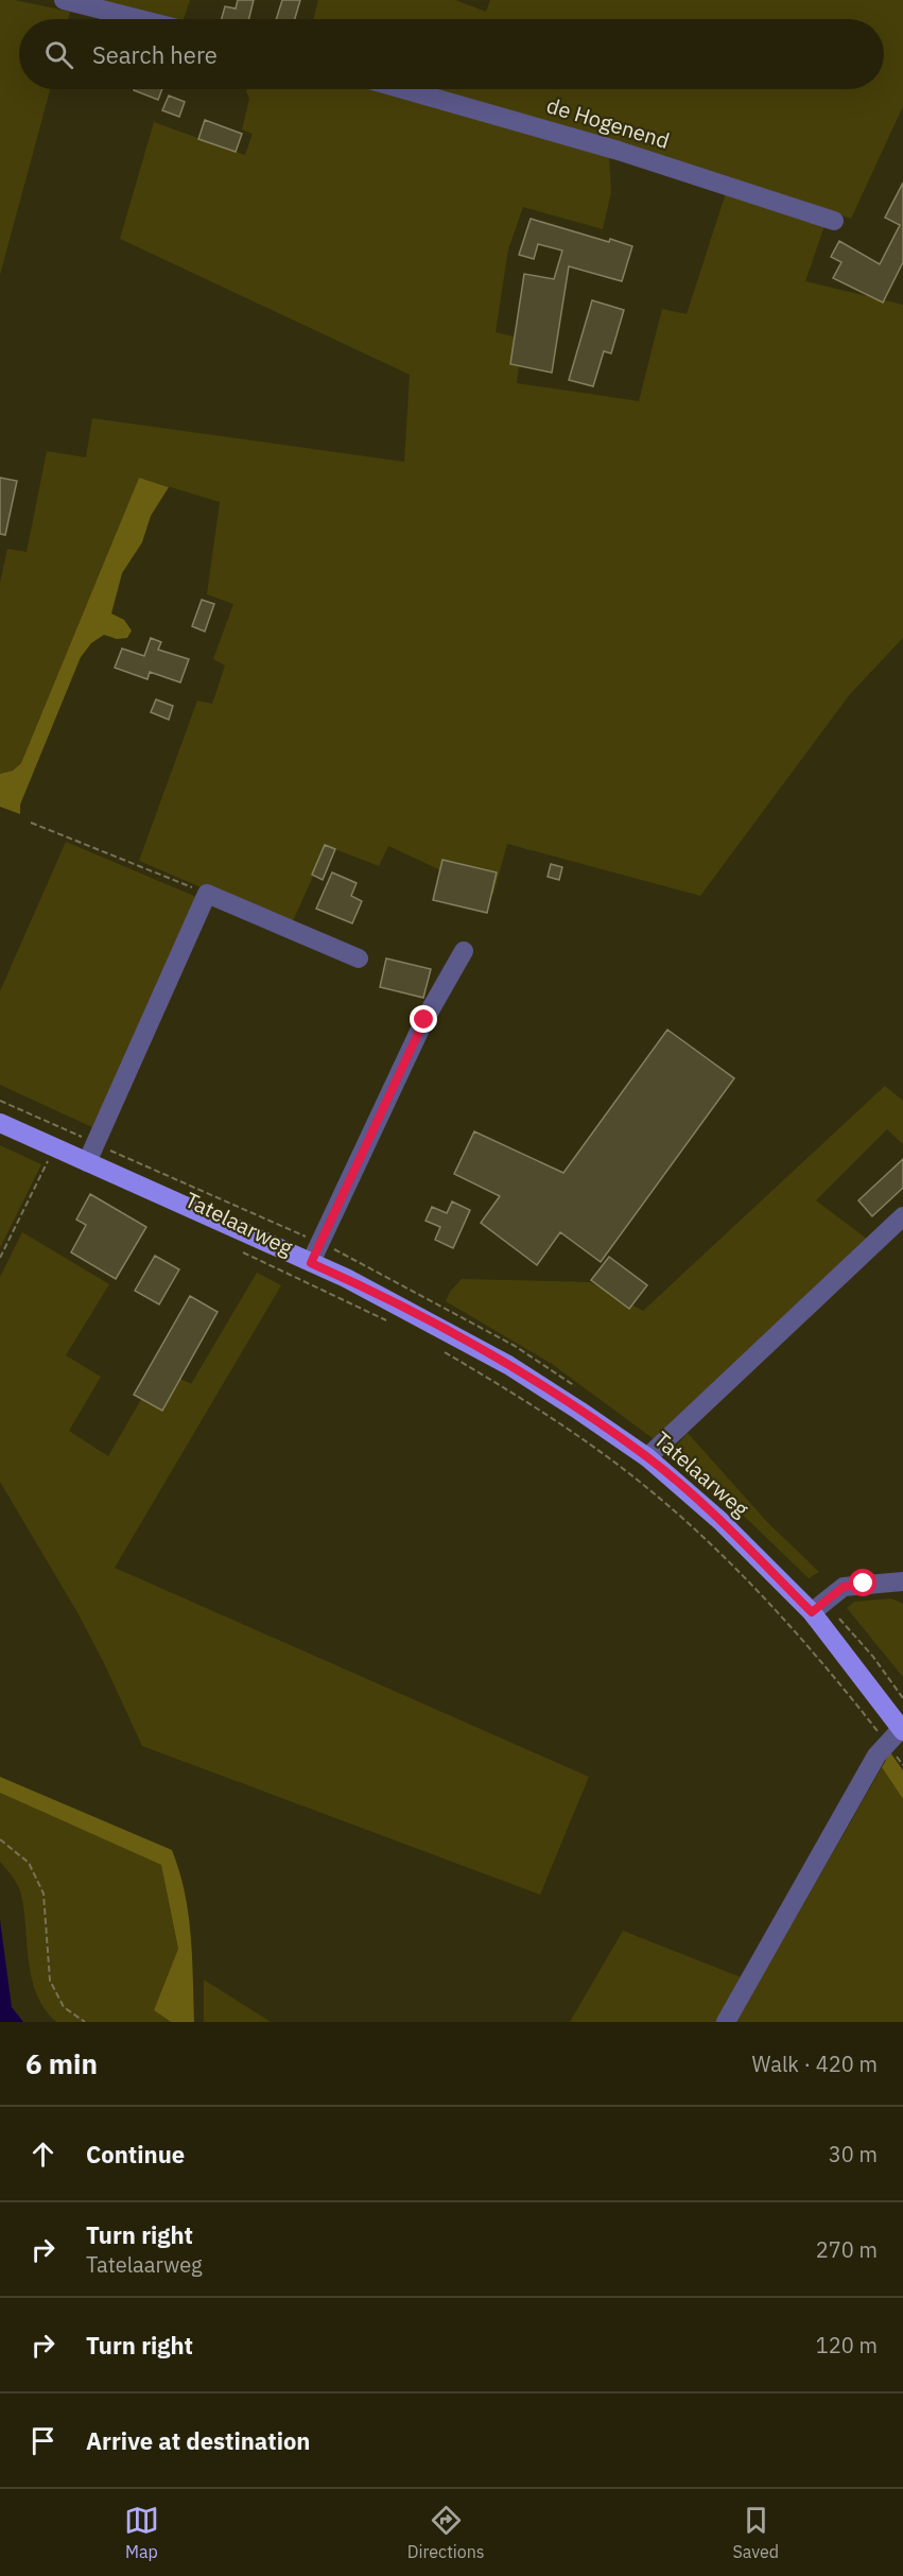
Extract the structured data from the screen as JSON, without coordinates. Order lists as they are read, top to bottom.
{
  "streets": {
    "main road": ["Tatelaarweg"],
    "street": ["de Hogenend"]
  },
  "page": {
    "search": "Search here",
    "heading": ["6 min", "Walk · 420 m"],
    "list": [
      ["Continue", "30 m"],
      ["Turn right", "Tatelaarweg", "270 m"],
      ["Turn right", "120 m"],
      "Arrive at destination"
    ],
    "nav": ["Map", "Directions", "Saved"]
  }
}
